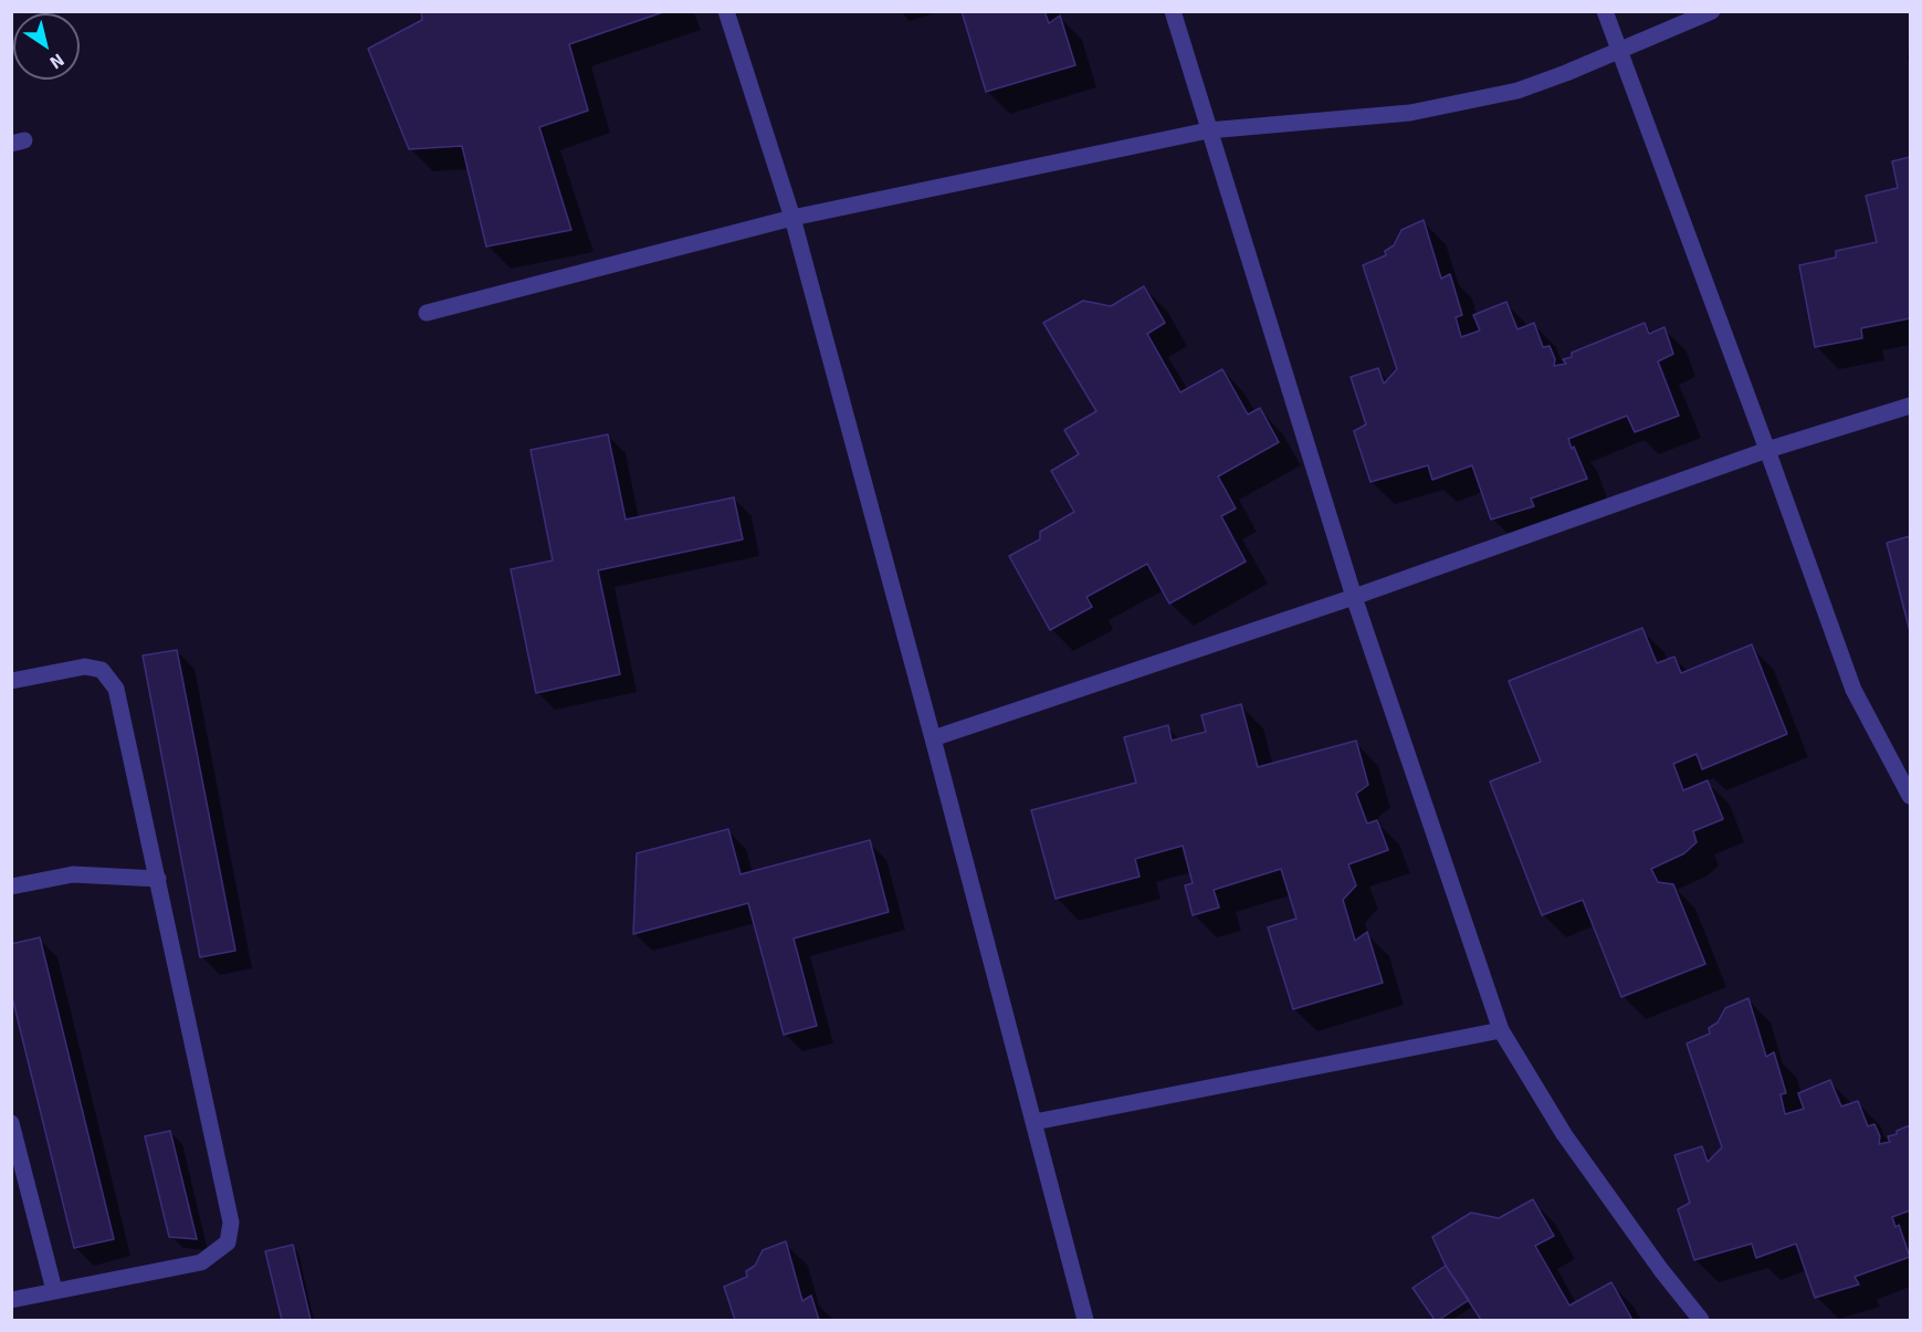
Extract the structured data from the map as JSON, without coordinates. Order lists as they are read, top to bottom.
{
  "north": "bottom right"
}
